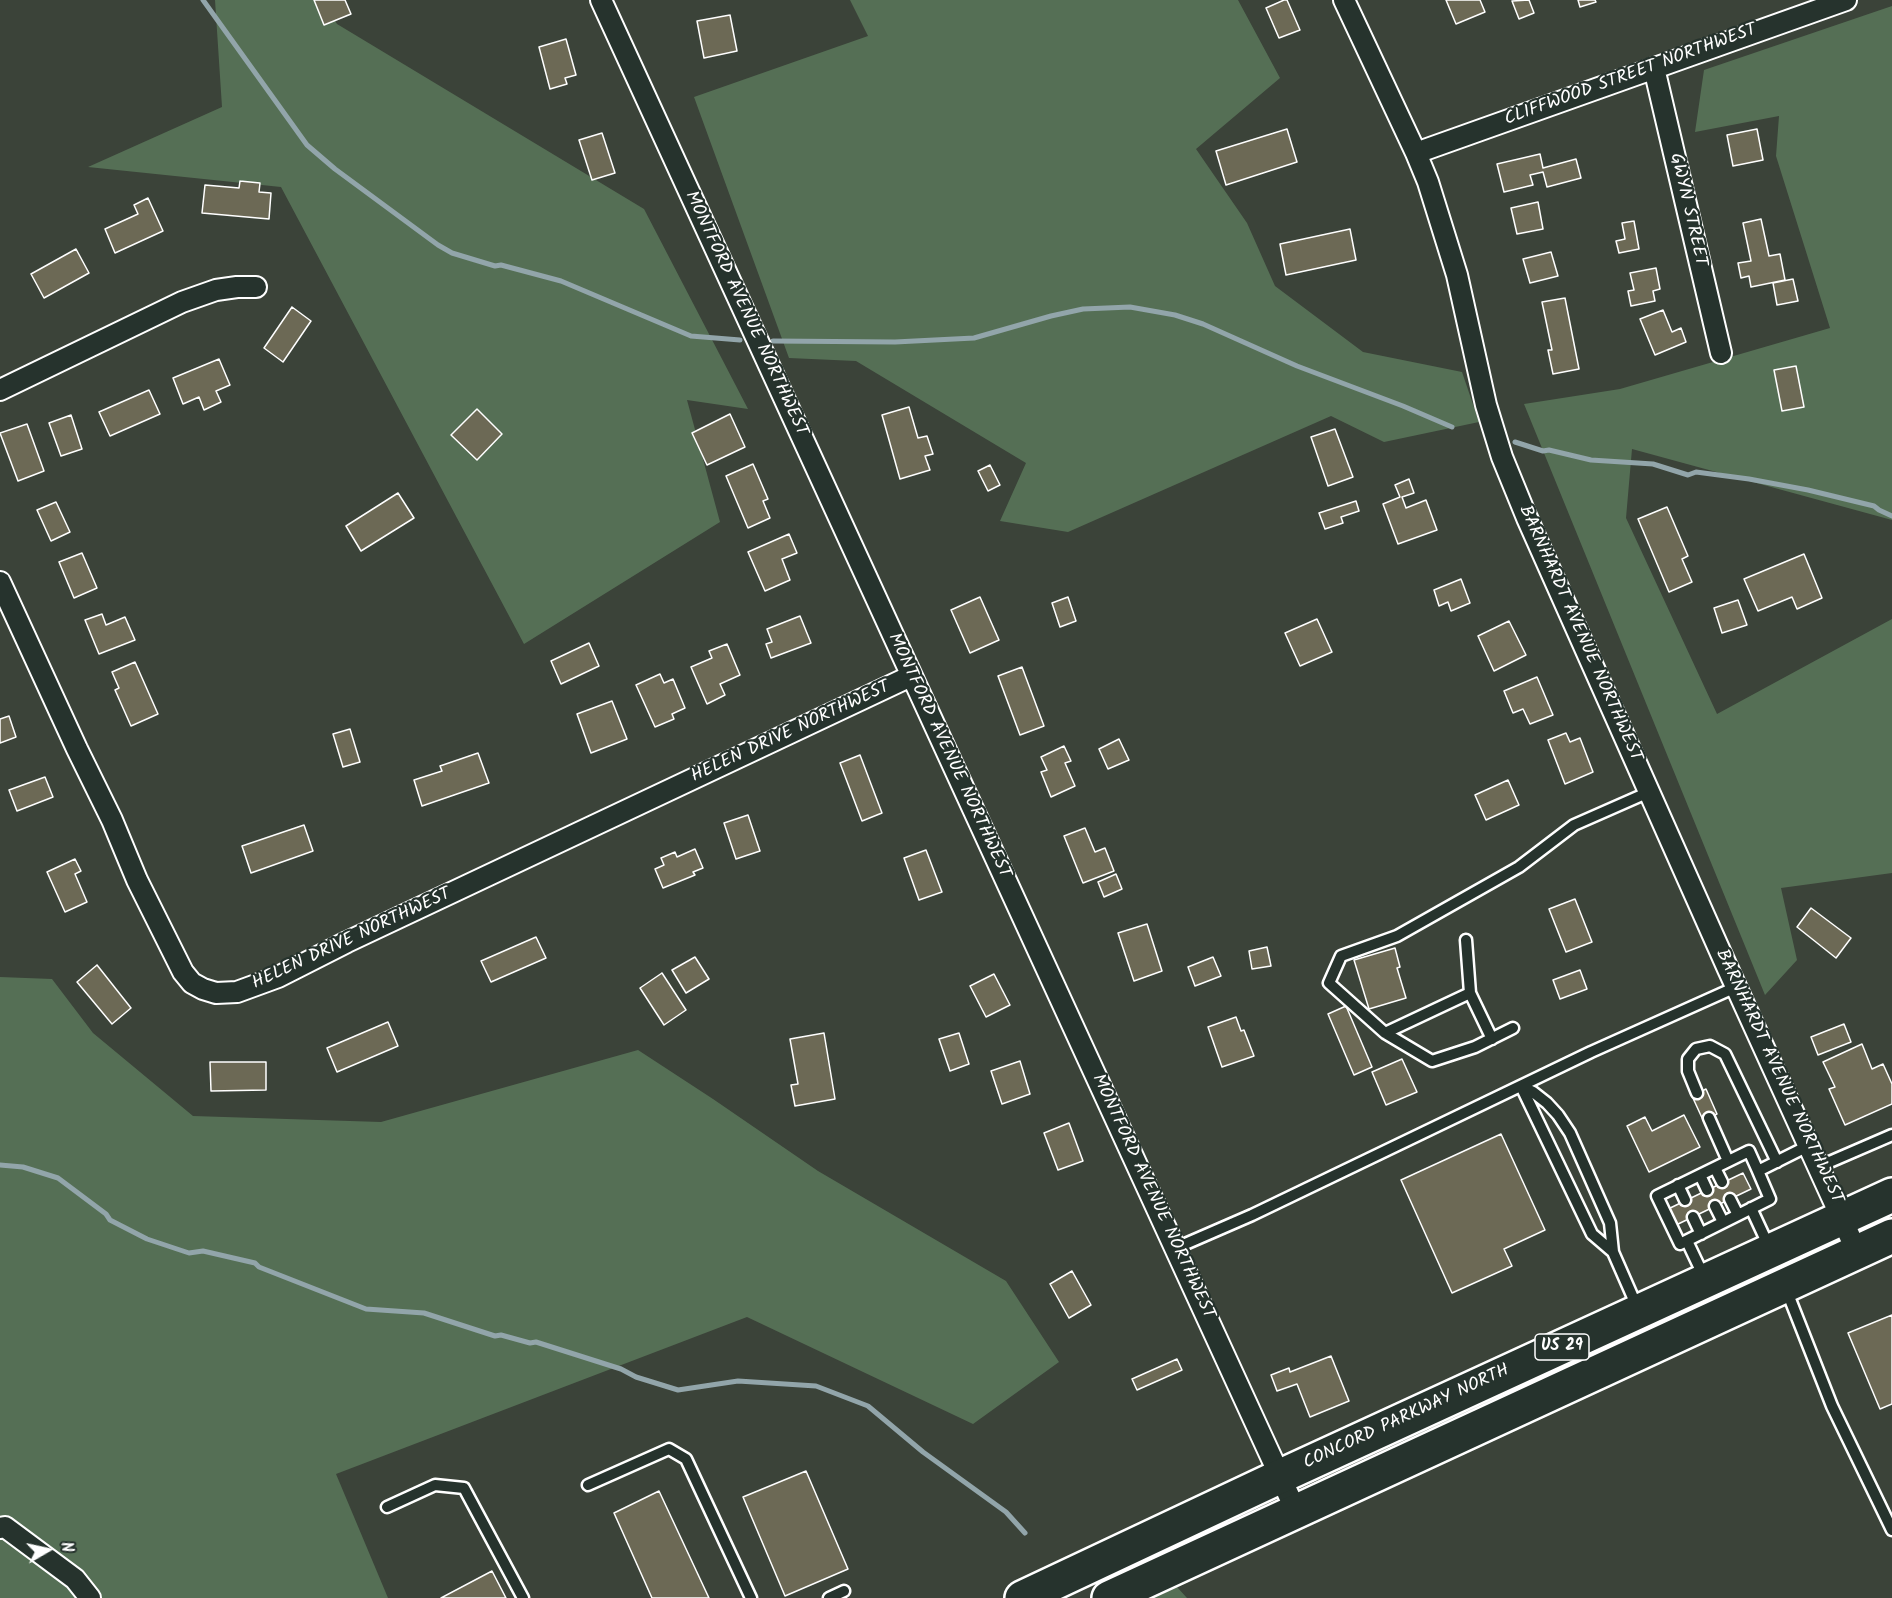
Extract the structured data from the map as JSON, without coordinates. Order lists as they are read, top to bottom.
{
  "streets": {
    "highway": ["US 29", "CONCORD PARKWAY NORTH"],
    "street": [
      "CLIFFWOOD STREET NORTHWEST",
      "GWYN STREET",
      "MONTFORD AVENUE NORTHWEST",
      "BARNHARDT AVENUE NORTHWEST",
      "HELEN DRIVE NORTHWEST"
    ]
  },
  "crossings": [
    ["CLIFFWOOD STREET NORTHWEST", "GWYN STREET"],
    ["CLIFFWOOD STREET NORTHWEST", "BARNHARDT AVENUE NORTHWEST"],
    ["MONTFORD AVENUE NORTHWEST", "HELEN DRIVE NORTHWEST"],
    ["MONTFORD AVENUE NORTHWEST", "CONCORD PARKWAY NORTH"],
    ["BARNHARDT AVENUE NORTHWEST", "CONCORD PARKWAY NORTH"]
  ],
  "north": "right"
}
